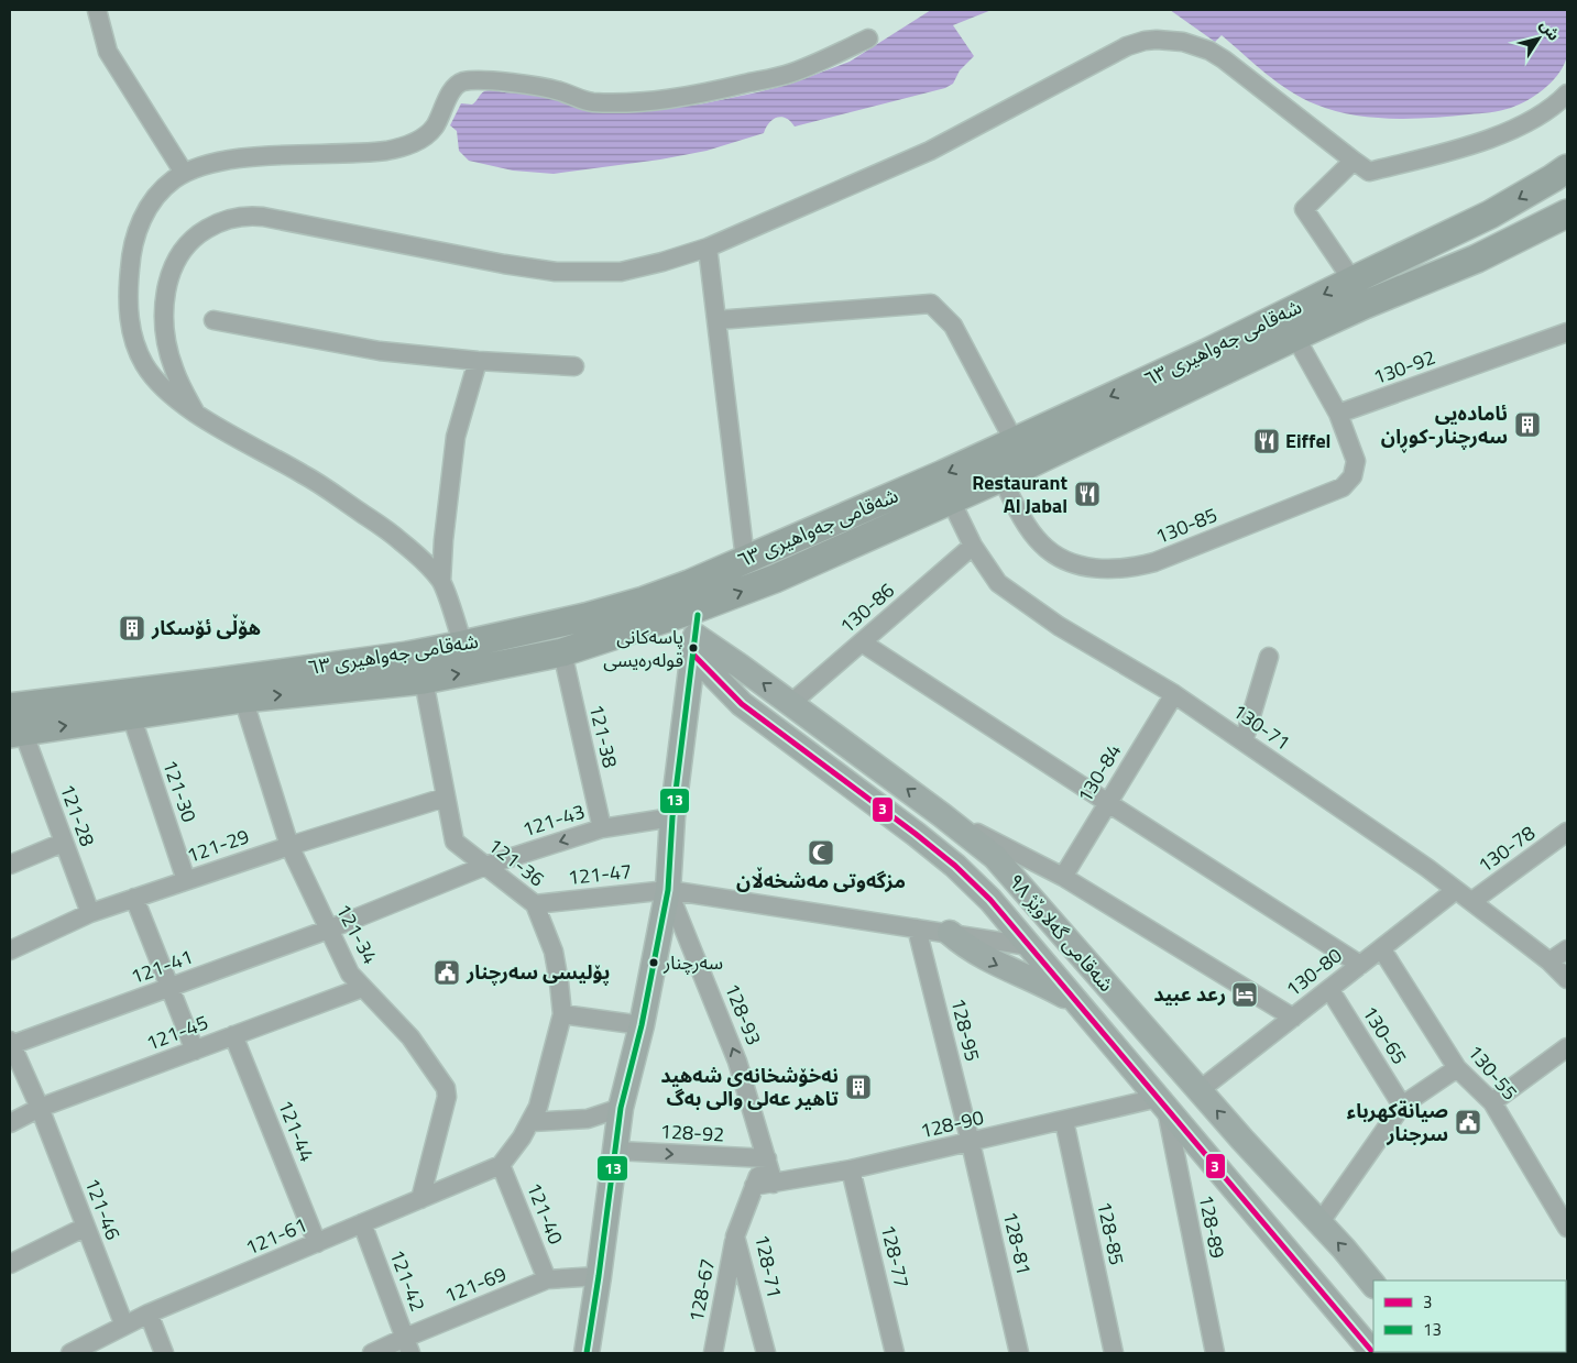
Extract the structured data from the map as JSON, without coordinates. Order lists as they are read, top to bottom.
{
  "streets": {
    "main road": ["شەقامی جەواهیری ٦٣", "شەقامی گەلاوێژ ٩٨"],
    "street": [
      "130-92",
      "130-85",
      "130-86",
      "130-71",
      "121-38",
      "130-84",
      "121-30",
      "121-28",
      "121-43",
      "121-29",
      "130-78",
      "121-36",
      "121-47",
      "121-34",
      "121-41",
      "130-80",
      "128-93",
      "128-95",
      "121-45",
      "130-65",
      "130-55",
      "128-90",
      "121-44",
      "128-92",
      "121-46",
      "121-40",
      "128-89",
      "128-85",
      "121-61",
      "128-81",
      "128-77",
      "128-71",
      "121-42",
      "121-69",
      "128-67"
    ]
  },
  "crossings": [
    ["شەقامی جەواهیری ٦٣", "130-85"],
    ["شەقامی جەواهیری ٦٣", "130-71"],
    ["شەقامی جەواهیری ٦٣", "121-38"],
    ["شەقامی جەواهیری ٦٣", "121-30"],
    ["شەقامی جەواهیری ٦٣", "121-28"],
    ["شەقامی جەواهیری ٦٣", "121-36"],
    ["شەقامی جەواهیری ٦٣", "121-34"],
    ["130-92", "130-85"],
    ["130-86", "130-71"],
    ["130-86", "شەقامی گەلاوێژ ٩٨"],
    ["130-71", "130-84"],
    ["130-71", "130-78"],
    ["130-71", "130-80"],
    ["121-38", "121-43"],
    ["121-30", "121-29"],
    ["121-28", "121-29"],
    ["121-43", "121-36"],
    ["121-43", "121-34"],
    ["121-43", "121-41"],
    ["121-29", "121-36"],
    ["121-29", "121-34"],
    ["121-36", "121-47"],
    ["121-36", "121-40"],
    ["121-36", "121-61"],
    ["121-47", "شەقامی گەلاوێژ ٩٨"],
    ["121-47", "128-93"],
    ["121-47", "128-95"],
    ["شەقامی گەلاوێژ ٩٨", "130-80"],
    ["شەقامی گەلاوێژ ٩٨", "128-90"],
    ["شەقامی گەلاوێژ ٩٨", "128-89"],
    ["121-34", "121-41"],
    ["121-34", "121-45"],
    ["121-34", "121-61"],
    ["121-41", "121-46"],
    ["130-80", "130-65"],
    ["130-80", "130-55"],
    ["128-93", "128-90"],
    ["128-93", "128-92"],
    ["128-93", "128-71"],
    ["128-95", "128-90"],
    ["128-95", "128-81"],
    ["121-45", "121-44"],
    ["121-45", "121-46"],
    ["128-90", "128-89"],
    ["128-90", "128-85"],
    ["128-90", "128-81"],
    ["128-90", "128-77"],
    ["128-90", "128-71"],
    ["121-44", "121-61"],
    ["128-92", "128-71"],
    ["121-46", "121-61"],
    ["121-40", "121-61"],
    ["121-40", "121-69"],
    ["121-61", "121-42"],
    ["128-71", "128-67"],
    ["121-42", "121-69"]
  ],
  "one_way": ["128-93", "128-92"],
  "places": {
    "building": ["ئامادەیی سەرچنار-کوڕان", "هۆڵی ئۆسکار", "نەخۆشخانەی شەهید تاهیر عەلی والی بەگ"],
    "restaurant": ["Eiffel", "Restaurant Al Jabal"],
    "other": ["پاسەکانی قولەرەیسی", "سەرچنار"],
    "mosque": ["مزگەوتی مەشخەڵان"],
    "public building": ["پۆلیسی سەرچنار", "صيانةكهرباء سرجنار"],
    "hotel": ["رعد عبيد"]
  },
  "lines": ["transit line 13", "transit line 3"],
  "legend": ["3", "13"],
  "north": "top right"
}
